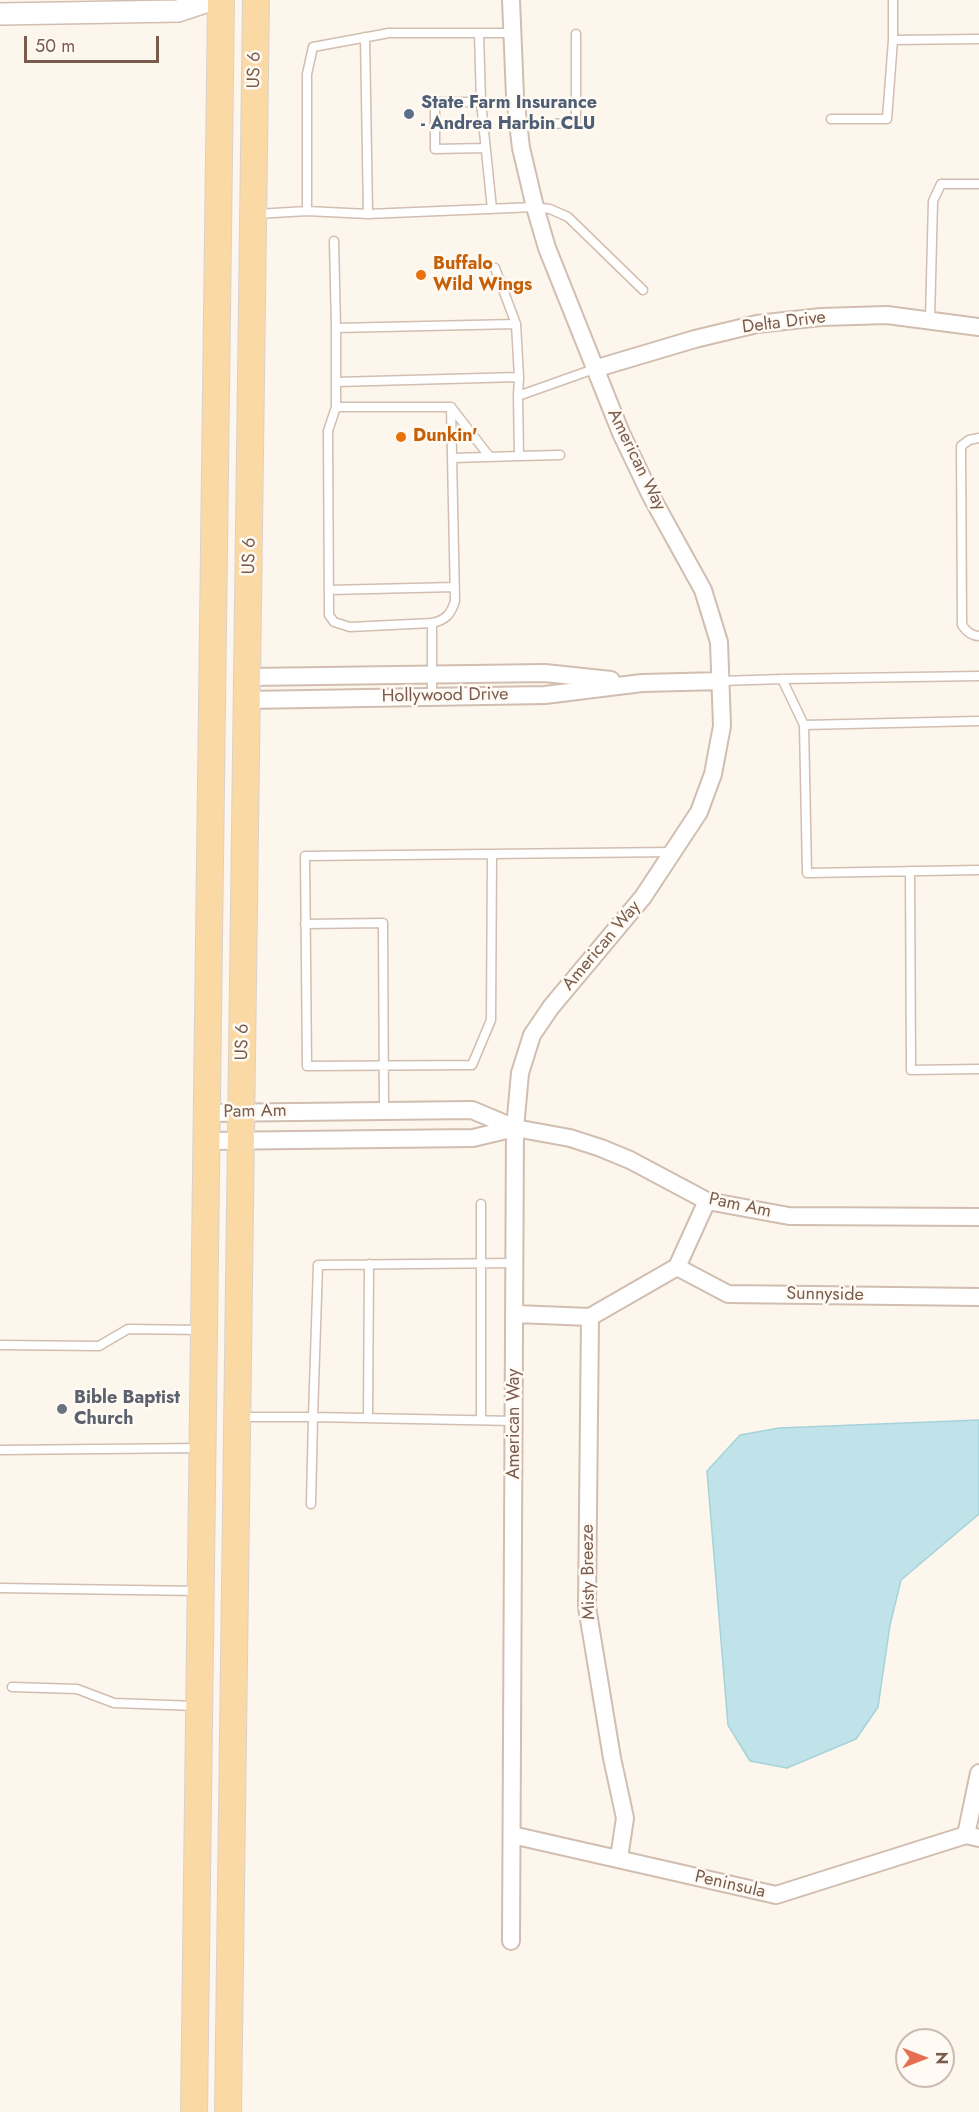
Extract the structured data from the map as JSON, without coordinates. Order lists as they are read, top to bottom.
{
  "streets": {
    "main road": ["US 6"],
    "street": [
      "Delta Drive",
      "American Way",
      "Hollywood Drive",
      "Pam Am",
      "Sunnyside",
      "Misty Breeze",
      "Peninsula"
    ]
  },
  "crossings": [
    ["US 6", "Hollywood Drive"],
    ["US 6", "Pam Am"],
    ["Delta Drive", "American Way"],
    ["American Way", "Hollywood Drive"],
    ["American Way", "Pam Am"],
    ["American Way", "Peninsula"],
    ["Misty Breeze", "Peninsula"]
  ],
  "places": [
    "State Farm Insurance - Andrea Harbin CLU",
    "Buffalo Wild Wings",
    "Dunkin'",
    "Bible Baptist Church"
  ],
  "scale_bar": "50 m",
  "north": "right"
}
